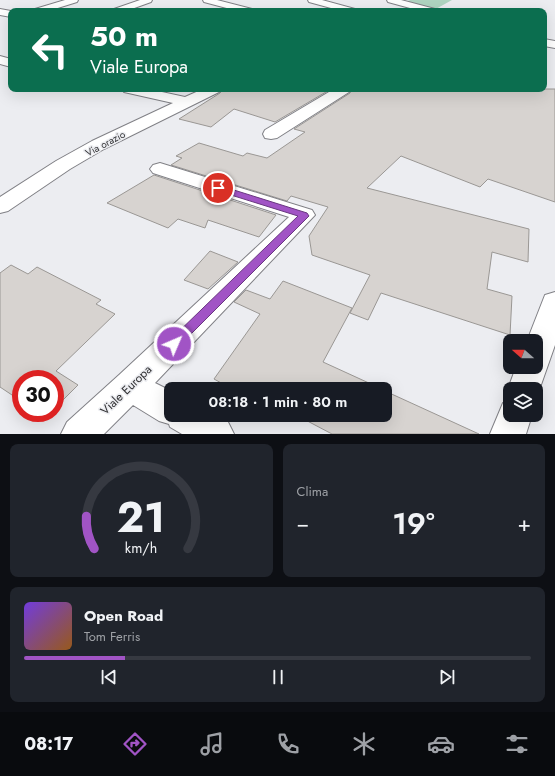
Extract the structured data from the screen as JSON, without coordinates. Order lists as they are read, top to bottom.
{
  "streets": {
    "street": ["Via orazio", "Viale Europa"]
  },
  "north": "left",
  "page": {
    "turn": ["50 m", "Viale Europa"],
    "limit": "30",
    "trip": "08:18 · 1 min · 80 m",
    "tile": "Clima",
    "heat": ["−", "19°", "+"],
    "song": ["Open Road", "Tom Ferris"],
    "tabs": "08:17",
    "gauge": ["21", "km/h"]
  }
}
